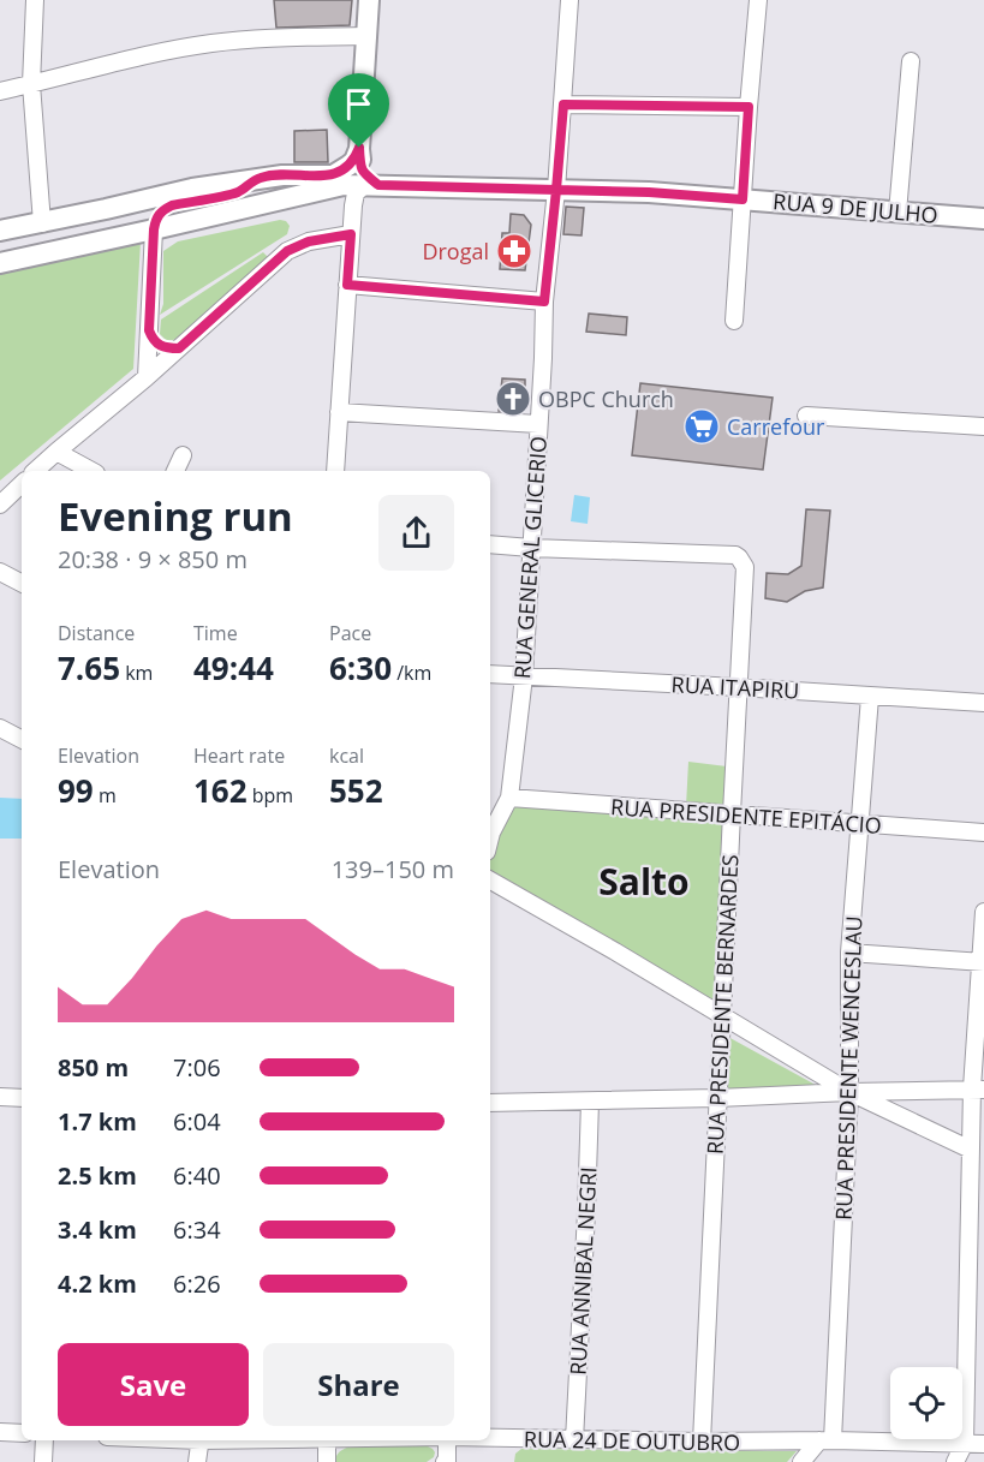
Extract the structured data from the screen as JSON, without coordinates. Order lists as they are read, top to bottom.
{
  "streets": {
    "main road": ["RUA 9 DE JULHO"],
    "street": [
      "RUA GENERAL GLICERIO",
      "RUA ITAPIRU",
      "RUA PRESIDENTE EPITÁCIO",
      "RUA PRESIDENTE BERNARDES",
      "RUA PRESIDENTE WENCESLAU",
      "RUA ANNIBAL NEGRI",
      "RUA 24 DE OUTUBRO"
    ]
  },
  "crossings": [
    ["RUA 9 DE JULHO", "RUA GENERAL GLICERIO"],
    ["RUA GENERAL GLICERIO", "RUA ITAPIRU"],
    ["RUA GENERAL GLICERIO", "RUA PRESIDENTE EPITÁCIO"],
    ["RUA GENERAL GLICERIO", "RUA PRESIDENTE BERNARDES"],
    ["RUA ITAPIRU", "RUA PRESIDENTE BERNARDES"],
    ["RUA ITAPIRU", "RUA PRESIDENTE WENCESLAU"],
    ["RUA PRESIDENTE EPITÁCIO", "RUA PRESIDENTE BERNARDES"],
    ["RUA PRESIDENTE EPITÁCIO", "RUA PRESIDENTE WENCESLAU"],
    ["RUA PRESIDENTE BERNARDES", "RUA 24 DE OUTUBRO"],
    ["RUA PRESIDENTE WENCESLAU", "RUA 24 DE OUTUBRO"],
    ["RUA ANNIBAL NEGRI", "RUA 24 DE OUTUBRO"]
  ],
  "districts": ["Salto"],
  "places": {
    "pharmacy": ["Drogal"],
    "church": ["OBPC Church"],
    "supermarket": ["Carrefour"]
  },
  "page": {
    "heading": ["Evening run", "20:38 · 9 × 850 m"],
    "stats": [
      ["Distance", "7.65 km"],
      ["Time", "49:44"],
      ["Pace", "6:30 /km"],
      ["Elevation", "99 m"],
      ["Heart rate", "162 bpm"],
      ["kcal", "552"]
    ],
    "chart": ["Elevation", "139–150 m"],
    "list": [
      {
        "name": "850 m",
        "note": "7:06"
      },
      {
        "name": "1.7 km",
        "note": "6:04"
      },
      {
        "name": "2.5 km",
        "note": "6:40"
      },
      {
        "name": "3.4 km",
        "note": "6:34"
      },
      {
        "name": "4.2 km",
        "note": "6:26"
      }
    ],
    "buttons": ["Save", "Share"]
  }
}
